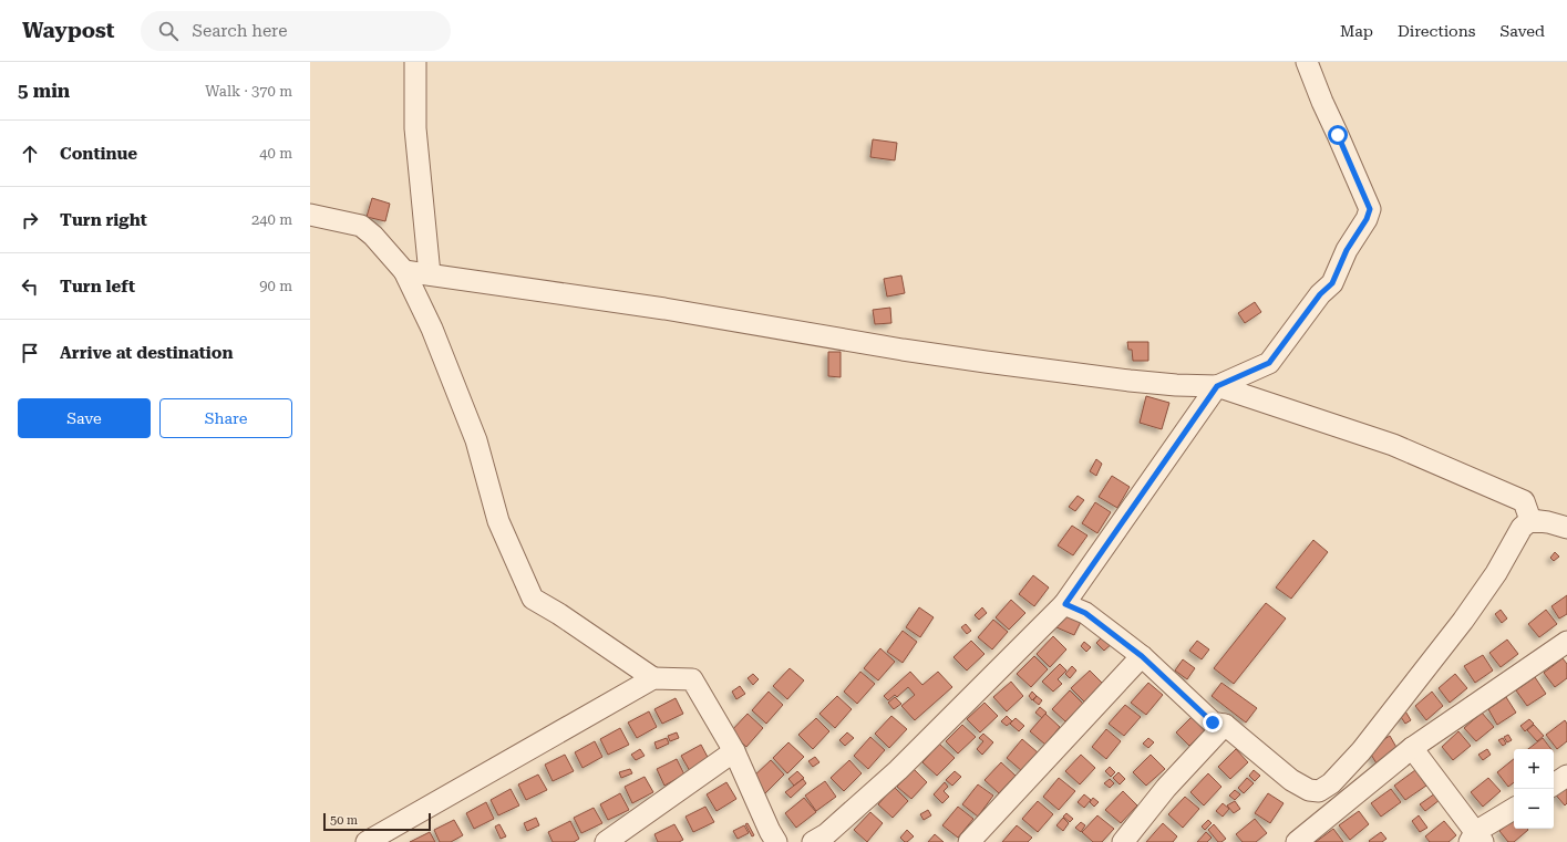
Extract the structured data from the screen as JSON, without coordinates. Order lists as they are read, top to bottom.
{
  "scale_bar": "50 m",
  "page": {
    "header": "Waypost",
    "search": "Search here",
    "nav": ["Map", "Directions", "Saved"],
    "heading": ["5 min", "Walk · 370 m"],
    "list": [
      ["Continue", "40 m"],
      ["Turn right", "240 m"],
      ["Turn left", "90 m"],
      "Arrive at destination"
    ],
    "buttons": ["Save", "Share"],
    "map_buttons": ["+", "−"],
    "scale": "50 m"
  }
}
